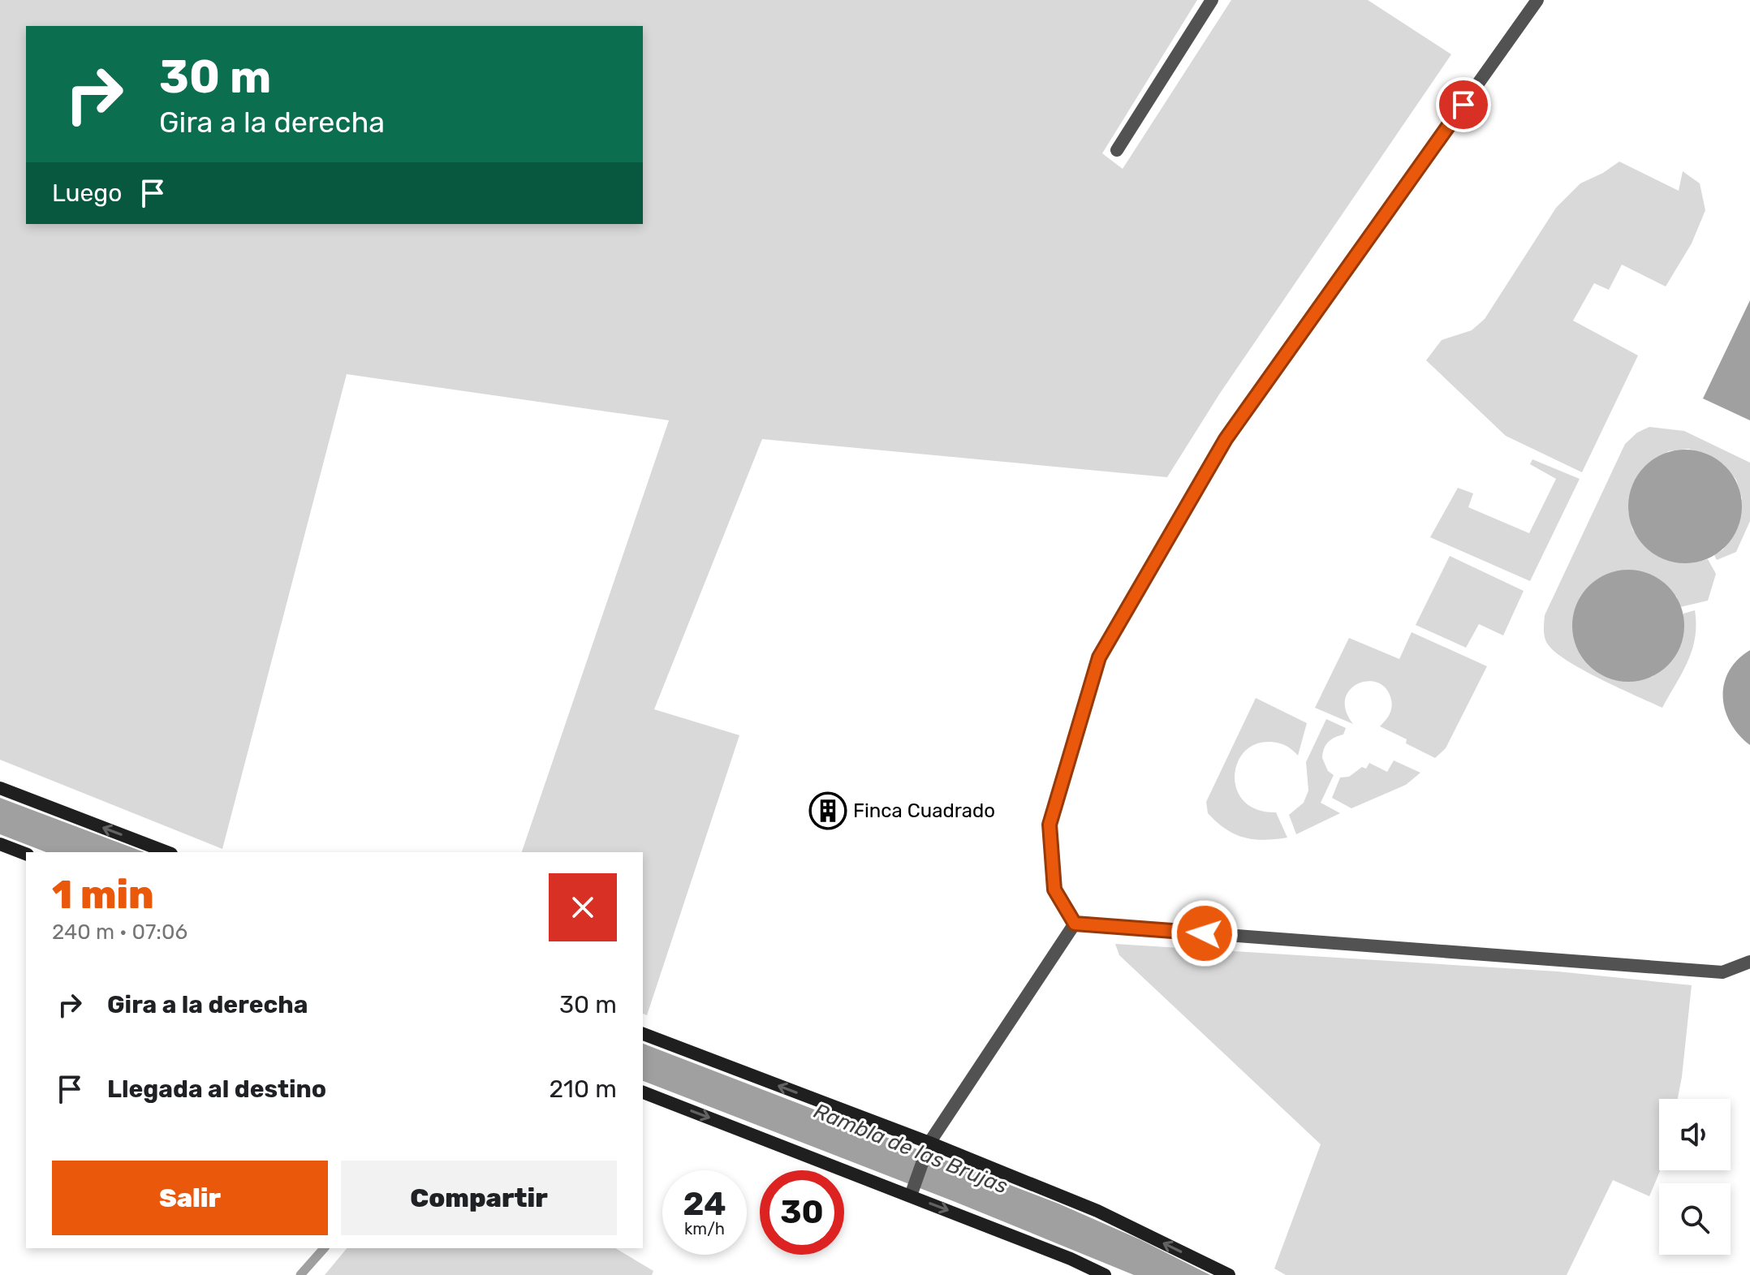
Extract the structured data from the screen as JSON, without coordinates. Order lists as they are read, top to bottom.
{
  "water": ["Rambla de las Brujas"],
  "places": {
    "building": ["Finca Cuadrado"]
  },
  "page": {
    "turn": ["30 m", "Gira a la derecha"],
    "then": "Luego",
    "heading": ["1 min", "240 m · 07:06"],
    "list": [
      {
        "name": "Gira a la derecha",
        "value": "30 m"
      },
      {
        "name": "Llegada al destino",
        "value": "210 m"
      }
    ],
    "buttons": ["Salir", "Compartir"],
    "speed": "24 km/h",
    "limit": "30"
  }
}
